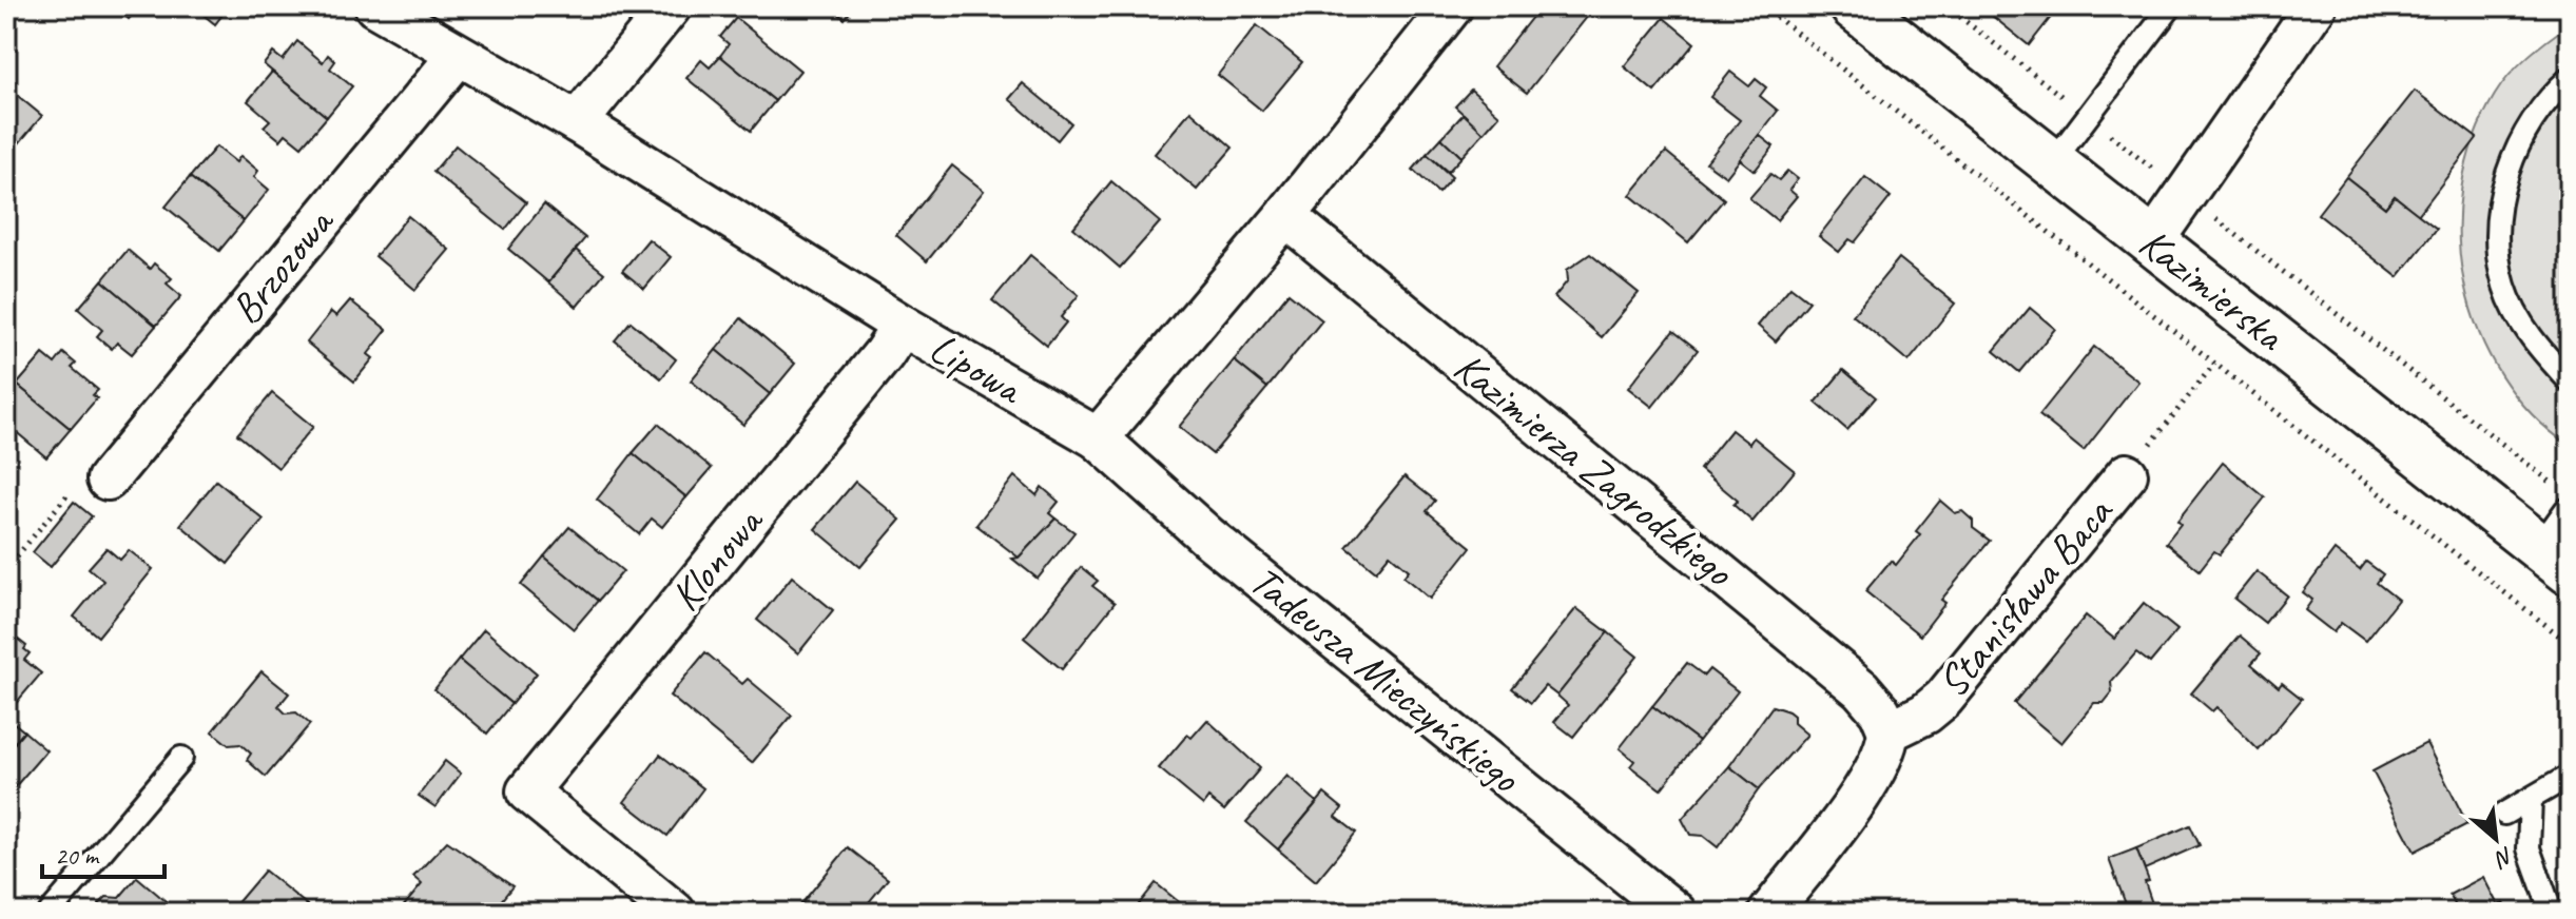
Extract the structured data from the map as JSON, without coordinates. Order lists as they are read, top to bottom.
{
  "streets": {
    "main road": ["Kazimierska"],
    "street": [
      "Brzozowa",
      "Lipowa",
      "Kazimierza Zagrodzkiego",
      "Klonowa",
      "Stanisława Baca",
      "Tadeusza Mieczyńskiego"
    ]
  },
  "crossings": [
    ["Brzozowa", "Lipowa"],
    ["Lipowa", "Klonowa"],
    ["Lipowa", "Tadeusza Mieczyńskiego"],
    ["Kazimierza Zagrodzkiego", "Stanisława Baca"]
  ],
  "scale_bar": "20 m",
  "north": "bottom right"
}
